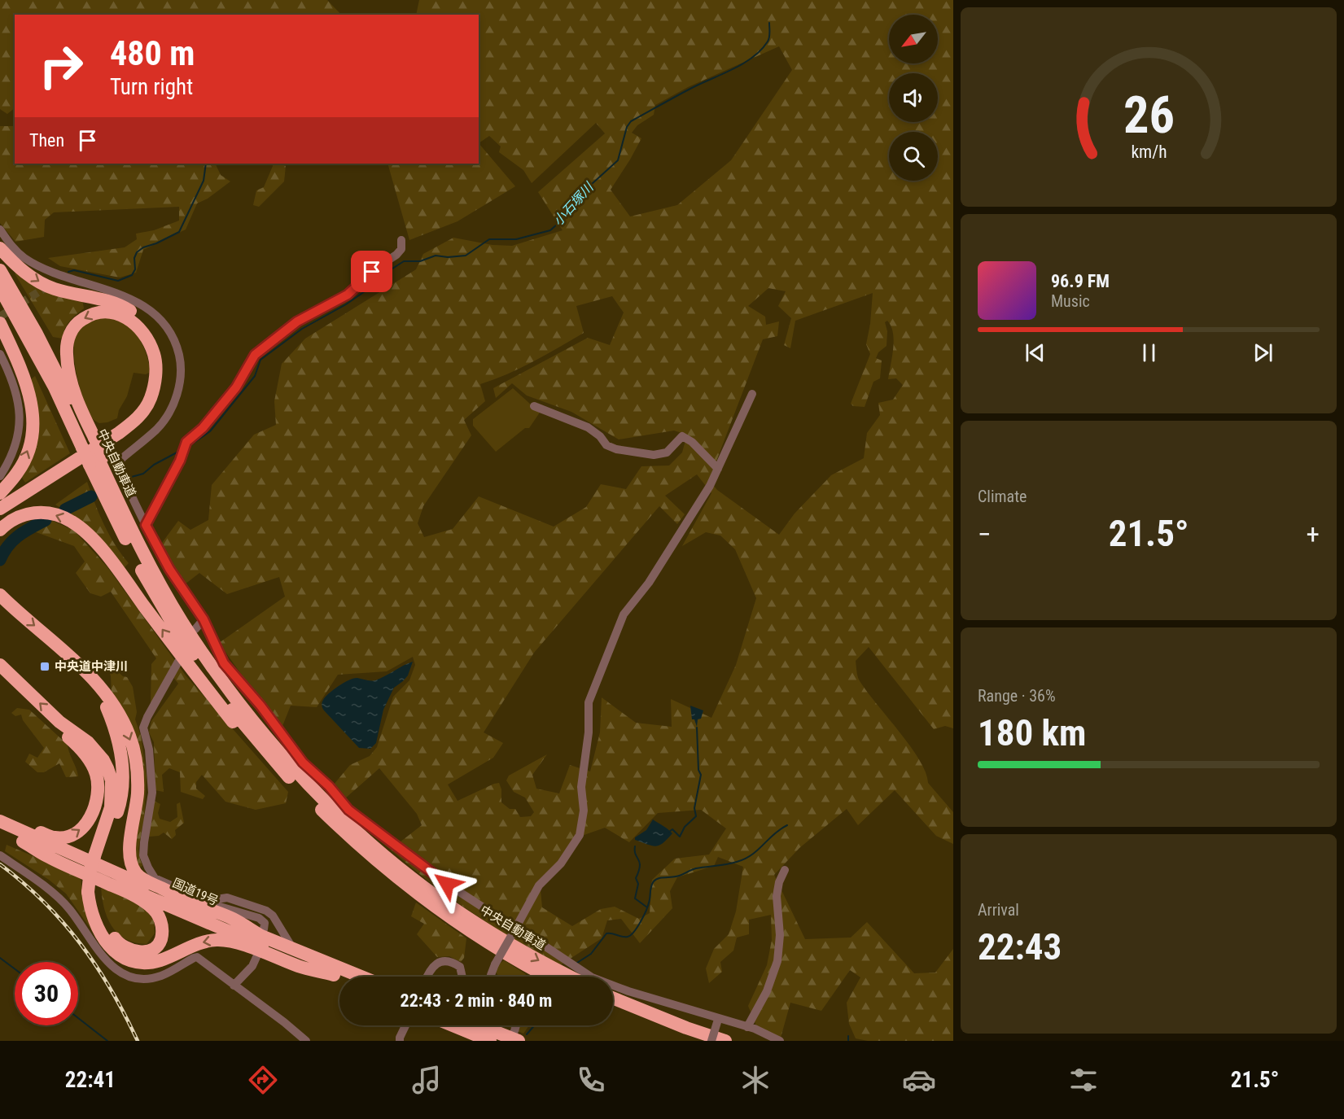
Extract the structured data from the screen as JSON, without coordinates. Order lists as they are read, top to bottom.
{
  "streets": {
    "highway": ["中央自動車道", "国道19号"]
  },
  "water": ["小石塚川"],
  "places": {
    "transit": ["中央道中津川"]
  },
  "north": "bottom left",
  "page": {
    "turn": ["480 m", "Turn right"],
    "then": "Then",
    "song": ["96.9 FM", "Music"],
    "tile": [
      "Climate",
      ["Range · 36%", "180 km"],
      ["Arrival", "22:43"]
    ],
    "heat": ["−", "21.5°", "+"],
    "limit": "30",
    "trip": "22:43 · 2 min · 840 m",
    "tabs": ["22:41", "21.5°"],
    "gauge": ["26", "km/h"]
  }
}
